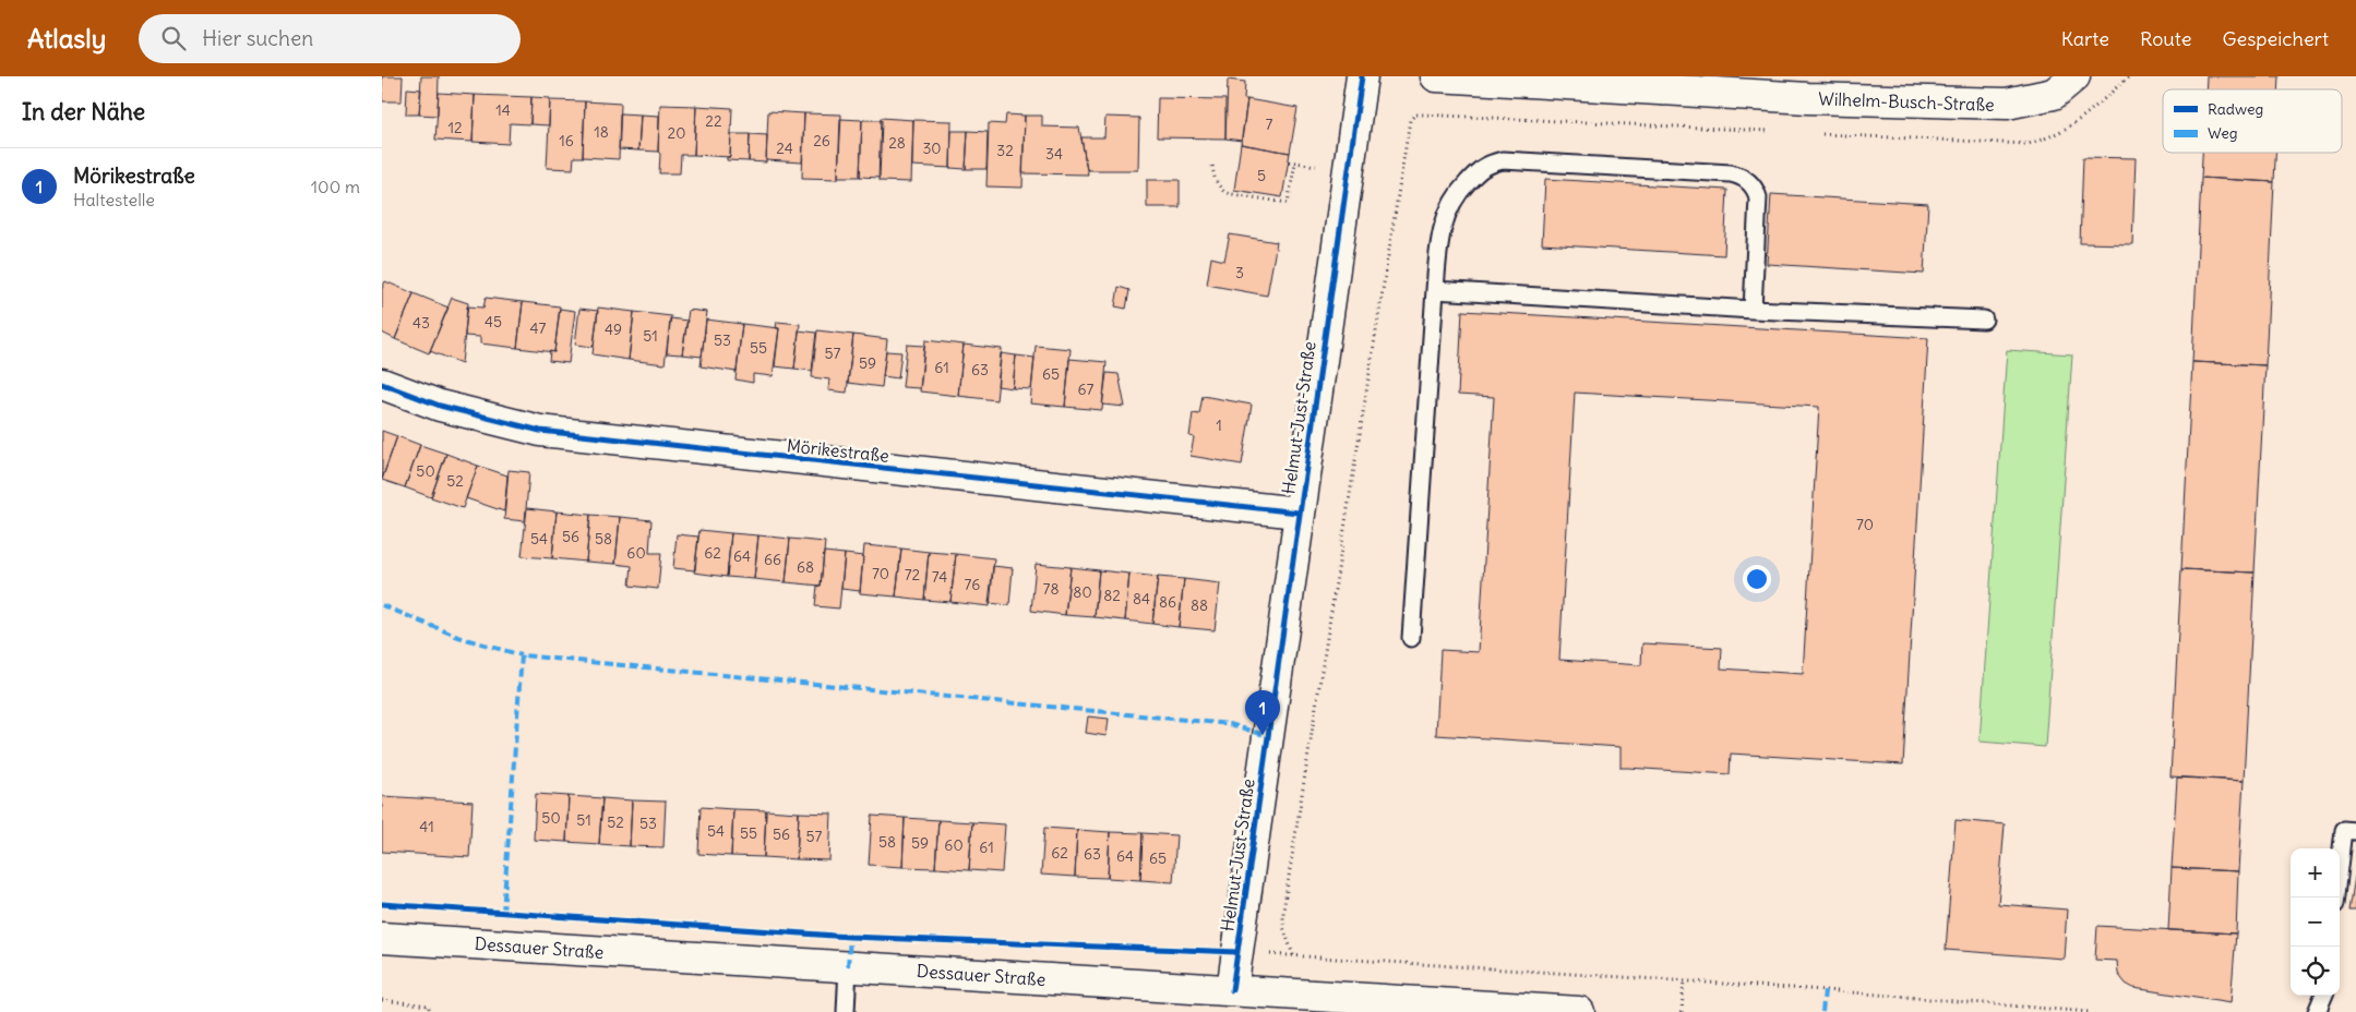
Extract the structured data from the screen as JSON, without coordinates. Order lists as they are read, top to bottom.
{
  "streets": {
    "street": [
      "Wilhelm-Busch-Straße",
      "Helmut-Just-Straße",
      "Mörikestraße",
      "Dessauer Straße"
    ]
  },
  "crossings": [
    ["Helmut-Just-Straße", "Mörikestraße"],
    ["Helmut-Just-Straße", "Dessauer Straße"]
  ],
  "house_numbers": [
    "14",
    "22",
    "7",
    "12",
    "18",
    "20",
    "16",
    "26",
    "28",
    "24",
    "30",
    "32",
    "34",
    "5",
    "3",
    "45",
    "43",
    "47",
    "49",
    "51",
    "53",
    "55",
    "57",
    "59",
    "61",
    "63",
    "65",
    "67",
    "1",
    "50",
    "52",
    "70",
    "56",
    "54",
    "58",
    "60",
    "62",
    "64",
    "66",
    "68",
    "70",
    "72",
    "74",
    "76",
    "78",
    "80",
    "82",
    "84",
    "86",
    "88",
    "50",
    "51",
    "52",
    "53",
    "41",
    "54",
    "55",
    "56",
    "57",
    "58",
    "59",
    "60",
    "61",
    "62",
    "63",
    "64",
    "65"
  ],
  "legend": ["Radweg", "Weg"],
  "page": {
    "header": "Atlasly",
    "search": "Hier suchen",
    "nav": ["Karte", "Route", "Gespeichert"],
    "heading": "In der Nähe",
    "list": [
      {
        "mark": "1",
        "name": "Mörikestraße",
        "note": "Haltestelle",
        "value": "100 m"
      }
    ],
    "pins": "1",
    "map_buttons": ["+", "−"]
  }
}
